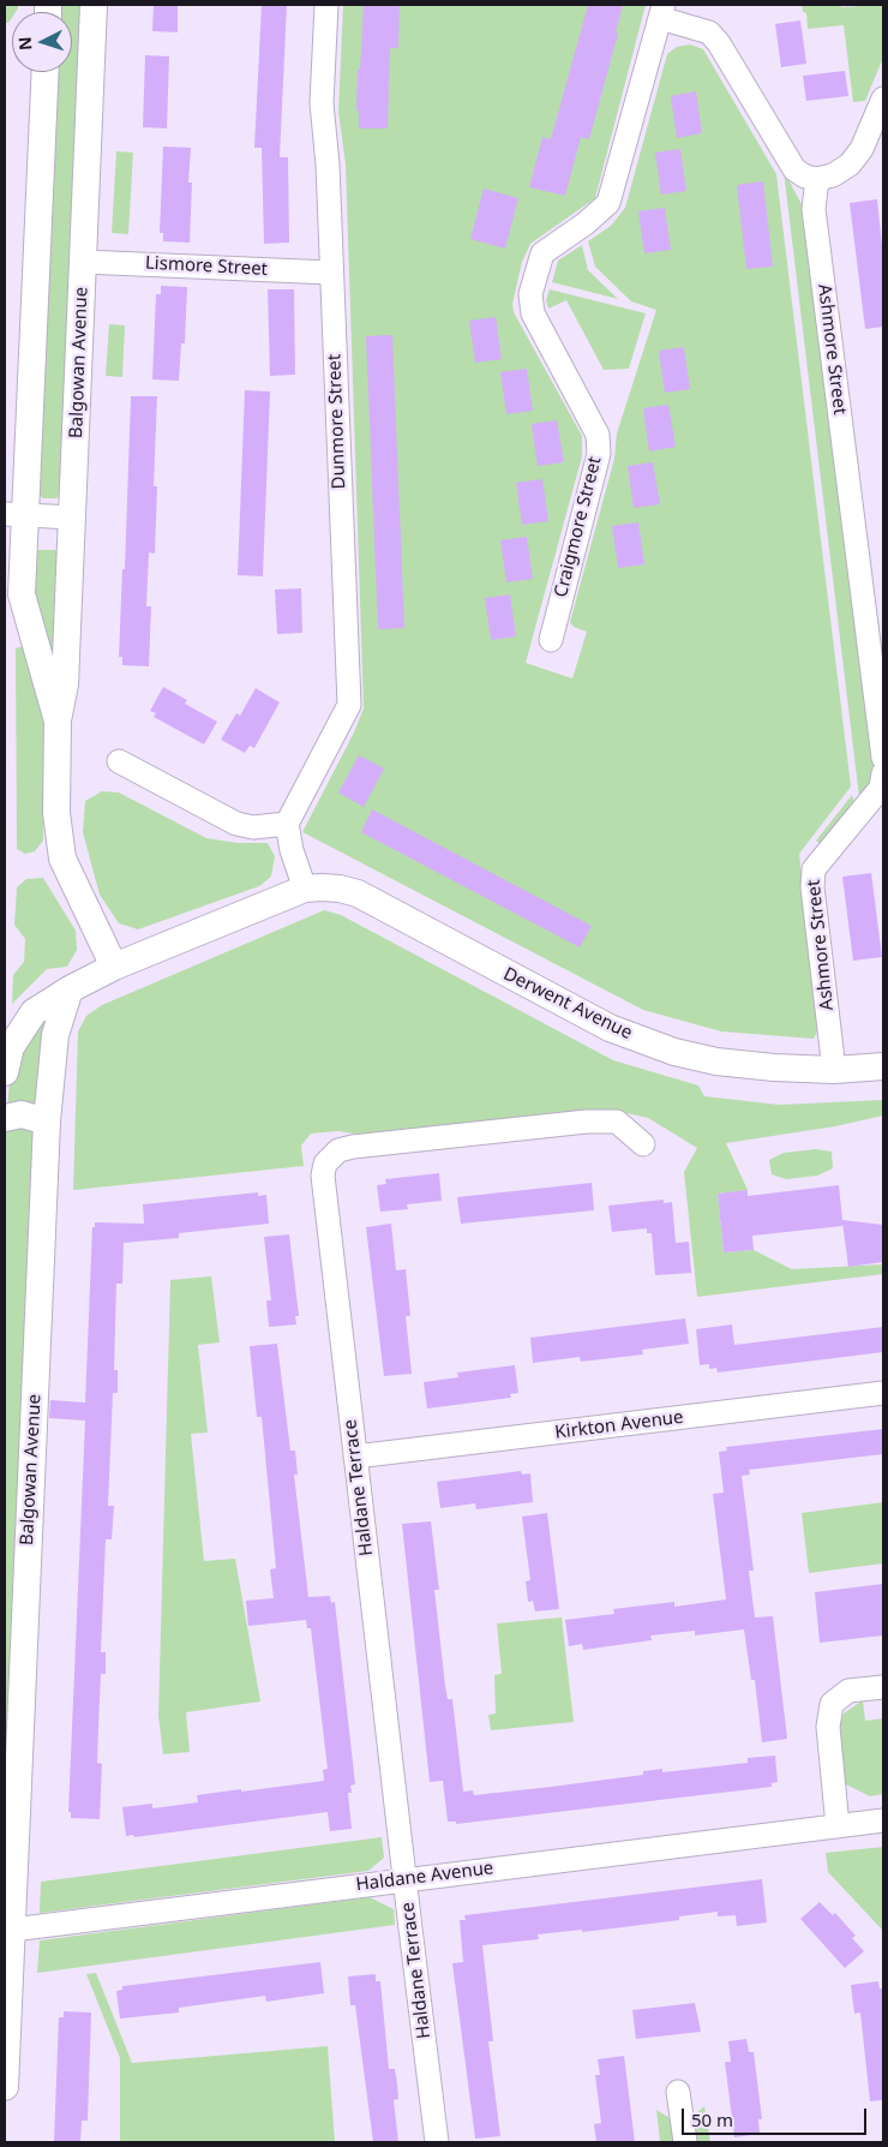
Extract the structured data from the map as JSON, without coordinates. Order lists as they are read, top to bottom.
{
  "streets": {
    "street": [
      "Lismore Street",
      "Ashmore Street",
      "Balgowan Avenue",
      "Dunmore Street",
      "Craigmore Street",
      "Derwent Avenue",
      "Kirkton Avenue",
      "Haldane Terrace",
      "Haldane Avenue"
    ]
  },
  "crossings": [
    ["Lismore Street", "Balgowan Avenue"],
    ["Lismore Street", "Dunmore Street"],
    ["Ashmore Street", "Derwent Avenue"],
    ["Balgowan Avenue", "Derwent Avenue"],
    ["Balgowan Avenue", "Haldane Avenue"],
    ["Kirkton Avenue", "Haldane Terrace"],
    ["Haldane Terrace", "Haldane Avenue"]
  ],
  "scale_bar": "50 m",
  "north": "left"
}
